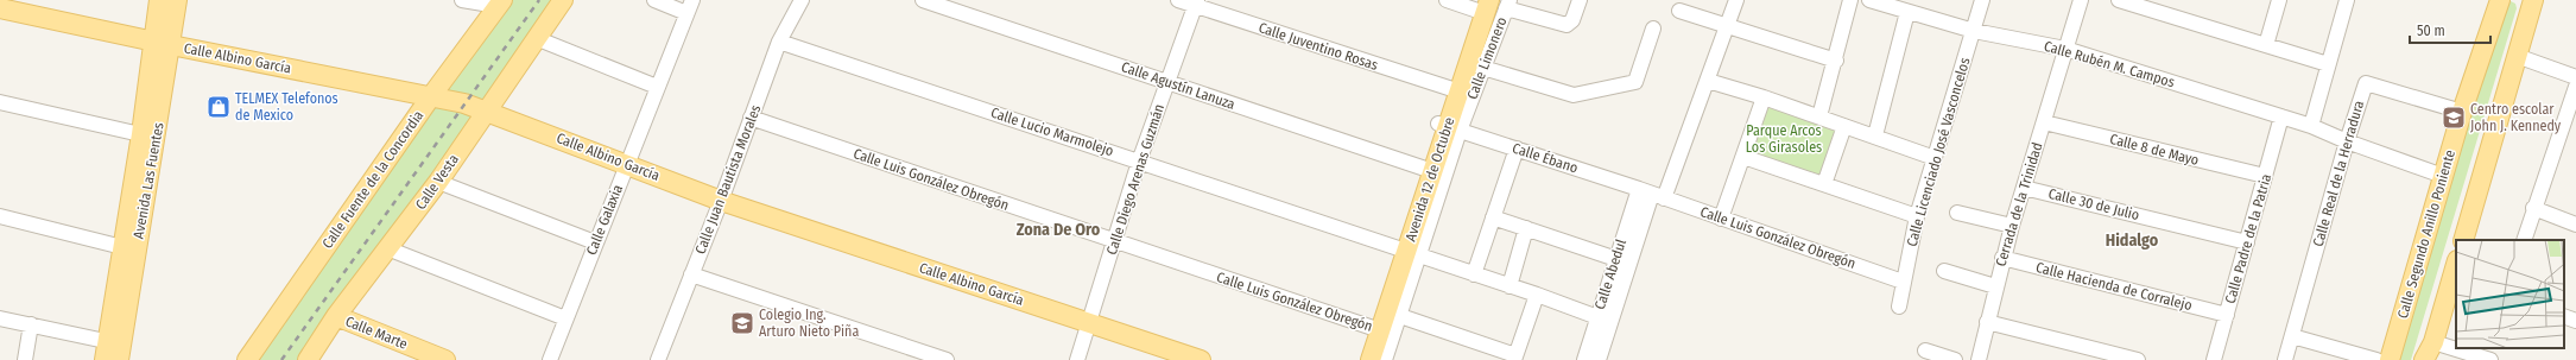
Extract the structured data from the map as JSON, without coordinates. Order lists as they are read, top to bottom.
{
  "streets": {
    "main road": [
      "Calle Albino García",
      "Calle Fuente de la Concordia",
      "Avenida 12 de Octubre",
      "Avenida Las Fuentes",
      "Calle Vesta",
      "Calle Segundo Anillo Poniente",
      "Calle Marte"
    ],
    "street": [
      "Calle Juventino Rosas",
      "Calle Limonero",
      "Calle Rubén M. Campos",
      "Calle Agustín Lanuza",
      "Calle Lucio Marmolejo",
      "Calle 8 de Mayo",
      "Calle Licenciado José Vasconcelos",
      "Calle Ébano",
      "Calle Real de la Herradura",
      "Calle Juan Bautista Morales",
      "Calle Luis González Obregón",
      "Calle Diego Arenas Guzmán",
      "Cerrada de la Trinidad",
      "Calle 30 de Julio",
      "Calle Galaxia",
      "Calle Padre de la Patria",
      "Calle Abedul",
      "Calle Hacienda de Corralejo"
    ]
  },
  "crossings": [
    ["Calle Juventino Rosas", "Calle Diego Arenas Guzmán"],
    ["Calle Juventino Rosas", "Avenida 12 de Octubre"],
    ["Calle Albino García", "Calle Fuente de la Concordia"],
    ["Calle Albino García", "Calle Juan Bautista Morales"],
    ["Calle Albino García", "Calle Diego Arenas Guzmán"],
    ["Calle Albino García", "Avenida Las Fuentes"],
    ["Calle Albino García", "Calle Vesta"],
    ["Calle Albino García", "Calle Galaxia"],
    ["Calle Limonero", "Calle Lucio Marmolejo"],
    ["Calle Limonero", "Calle Ébano"],
    ["Calle Limonero", "Avenida 12 de Octubre"],
    ["Calle Rubén M. Campos", "Calle Licenciado José Vasconcelos"],
    ["Calle Rubén M. Campos", "Calle Real de la Herradura"],
    ["Calle Rubén M. Campos", "Cerrada de la Trinidad"],
    ["Calle Rubén M. Campos", "Calle Segundo Anillo Poniente"],
    ["Calle Rubén M. Campos", "Calle Padre de la Patria"],
    ["Calle Agustín Lanuza", "Calle Diego Arenas Guzmán"],
    ["Calle Agustín Lanuza", "Avenida 12 de Octubre"],
    ["Calle Lucio Marmolejo", "Calle Juan Bautista Morales"],
    ["Calle Lucio Marmolejo", "Calle Diego Arenas Guzmán"],
    ["Calle Lucio Marmolejo", "Avenida 12 de Octubre"],
    ["Calle Lucio Marmolejo", "Calle Abedul"],
    ["Calle 8 de Mayo", "Cerrada de la Trinidad"],
    ["Calle 8 de Mayo", "Calle Padre de la Patria"],
    ["Calle Licenciado José Vasconcelos", "Calle Luis González Obregón"],
    ["Calle Ébano", "Calle Luis González Obregón"],
    ["Calle Ébano", "Avenida 12 de Octubre"],
    ["Calle Ébano", "Calle Abedul"],
    ["Calle Real de la Herradura", "Calle Segundo Anillo Poniente"],
    ["Calle Juan Bautista Morales", "Calle Luis González Obregón"],
    ["Calle Luis González Obregón", "Calle Diego Arenas Guzmán"],
    ["Calle Luis González Obregón", "Avenida 12 de Octubre"],
    ["Calle Luis González Obregón", "Calle Abedul"],
    ["Calle Vesta", "Calle Marte"],
    ["Cerrada de la Trinidad", "Calle 30 de Julio"],
    ["Cerrada de la Trinidad", "Calle Hacienda de Corralejo"],
    ["Calle 30 de Julio", "Calle Padre de la Patria"],
    ["Calle Padre de la Patria", "Calle Hacienda de Corralejo"]
  ],
  "districts": ["Zona De Oro", "Hidalgo"],
  "parks": ["Parque Arcos Los Girasoles"],
  "places": {
    "shop": ["TELMEX Telefonos de Mexico"],
    "school or university": ["Centro escolar John J. Kennedy", "Colegio Ing. Arturo Nieto Piña"]
  },
  "scale_bar": "50 m"
}
